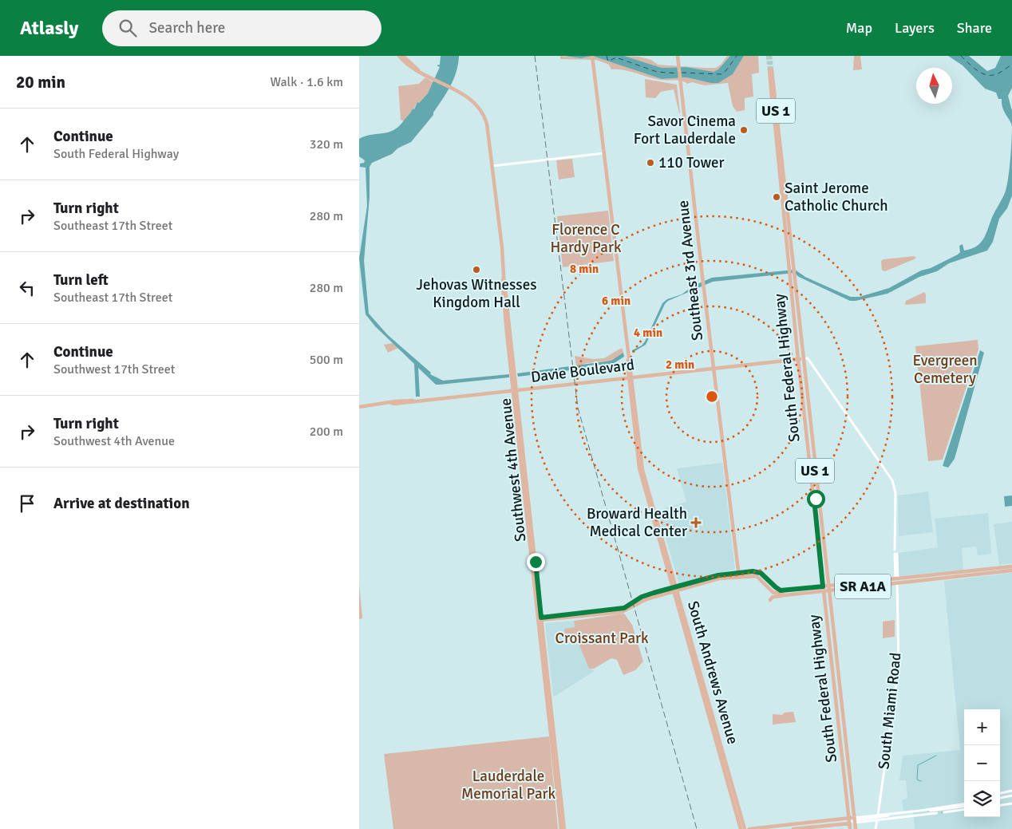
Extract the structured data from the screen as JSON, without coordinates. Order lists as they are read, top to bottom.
{
  "streets": {
    "main road": [
      "US 1",
      "Southeast 3rd Avenue",
      "South Federal Highway",
      "Davie Boulevard",
      "Southwest 4th Avenue",
      "SR A1A",
      "South Andrews Avenue"
    ],
    "street": ["South Miami Road"]
  },
  "crossings": [
    ["US 1", "South Federal Highway"],
    ["Southeast 3rd Avenue", "Davie Boulevard"],
    ["South Federal Highway", "Davie Boulevard"],
    ["South Federal Highway", "SR A1A"],
    ["South Federal Highway", "South Miami Road"],
    ["Davie Boulevard", "Southwest 4th Avenue"],
    ["Davie Boulevard", "South Andrews Avenue"],
    ["Davie Boulevard", "South Miami Road"],
    ["SR A1A", "South Miami Road"]
  ],
  "parks": [
    "Florence C Hardy Park",
    "Evergreen Cemetery",
    "Croissant Park",
    "Lauderdale Memorial Park"
  ],
  "places": {
    "other": [
      "Savor Cinema Fort Lauderdale",
      "110 Tower",
      "Saint Jerome Catholic Church",
      "Jehovas Witnesses Kingdom Hall"
    ],
    "health": ["Broward Health Medical Center"]
  },
  "north": "top",
  "page": {
    "header": "Atlasly",
    "search": "Search here",
    "nav": ["Map", "Layers", "Share"],
    "heading": ["20 min", "Walk · 1.6 km"],
    "list": [
      ["Continue", "South Federal Highway", "320 m"],
      ["Turn right", "Southeast 17th Street", "280 m"],
      ["Turn left", "Southeast 17th Street", "280 m"],
      ["Continue", "Southwest 17th Street", "500 m"],
      ["Turn right", "Southwest 4th Avenue", "200 m"],
      "Arrive at destination"
    ],
    "map_buttons": ["+", "−"]
  },
  "rings": [
    "8 min",
    "6 min",
    "4 min",
    "2 min"
  ]
}
